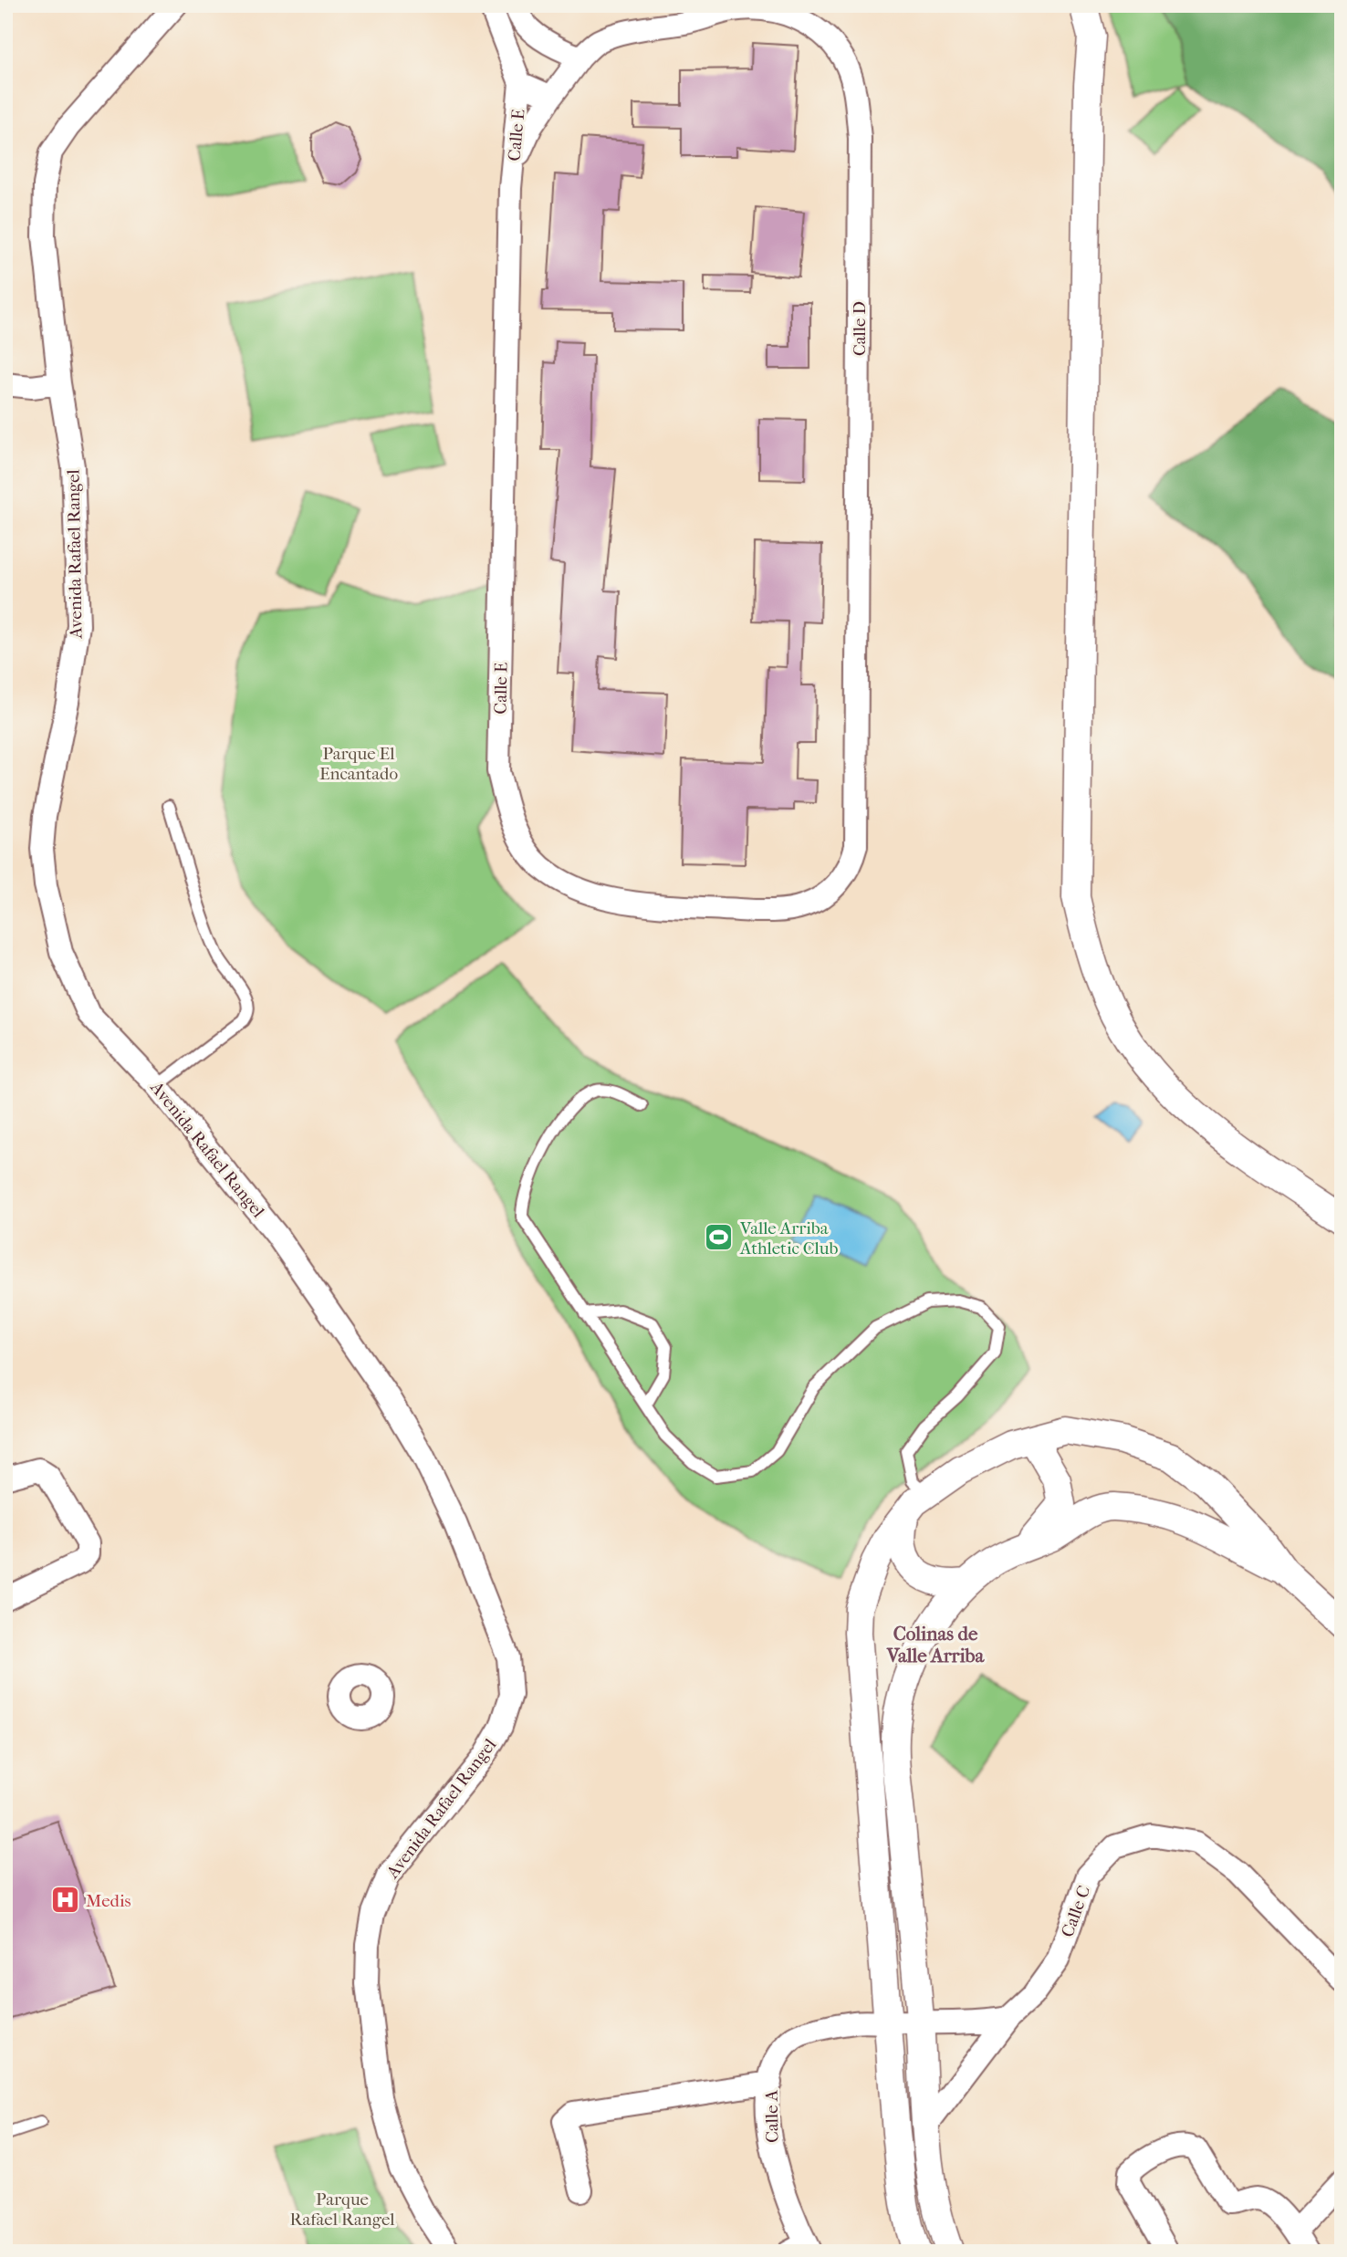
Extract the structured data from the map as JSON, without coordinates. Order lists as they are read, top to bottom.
{
  "streets": {
    "street": [
      "Calle E",
      "Calle D",
      "Avenida Rafael Rangel",
      "Calle C",
      "Calle A"
    ]
  },
  "crossings": [
    ["Calle E", "Calle D"]
  ],
  "districts": ["Colinas de Valle Arriba"],
  "parks": ["Parque El Encantado", "Parque Rafael Rangel"],
  "places": {
    "sports": ["Valle Arriba Athletic Club"],
    "hospital": ["Medis"]
  }
}
